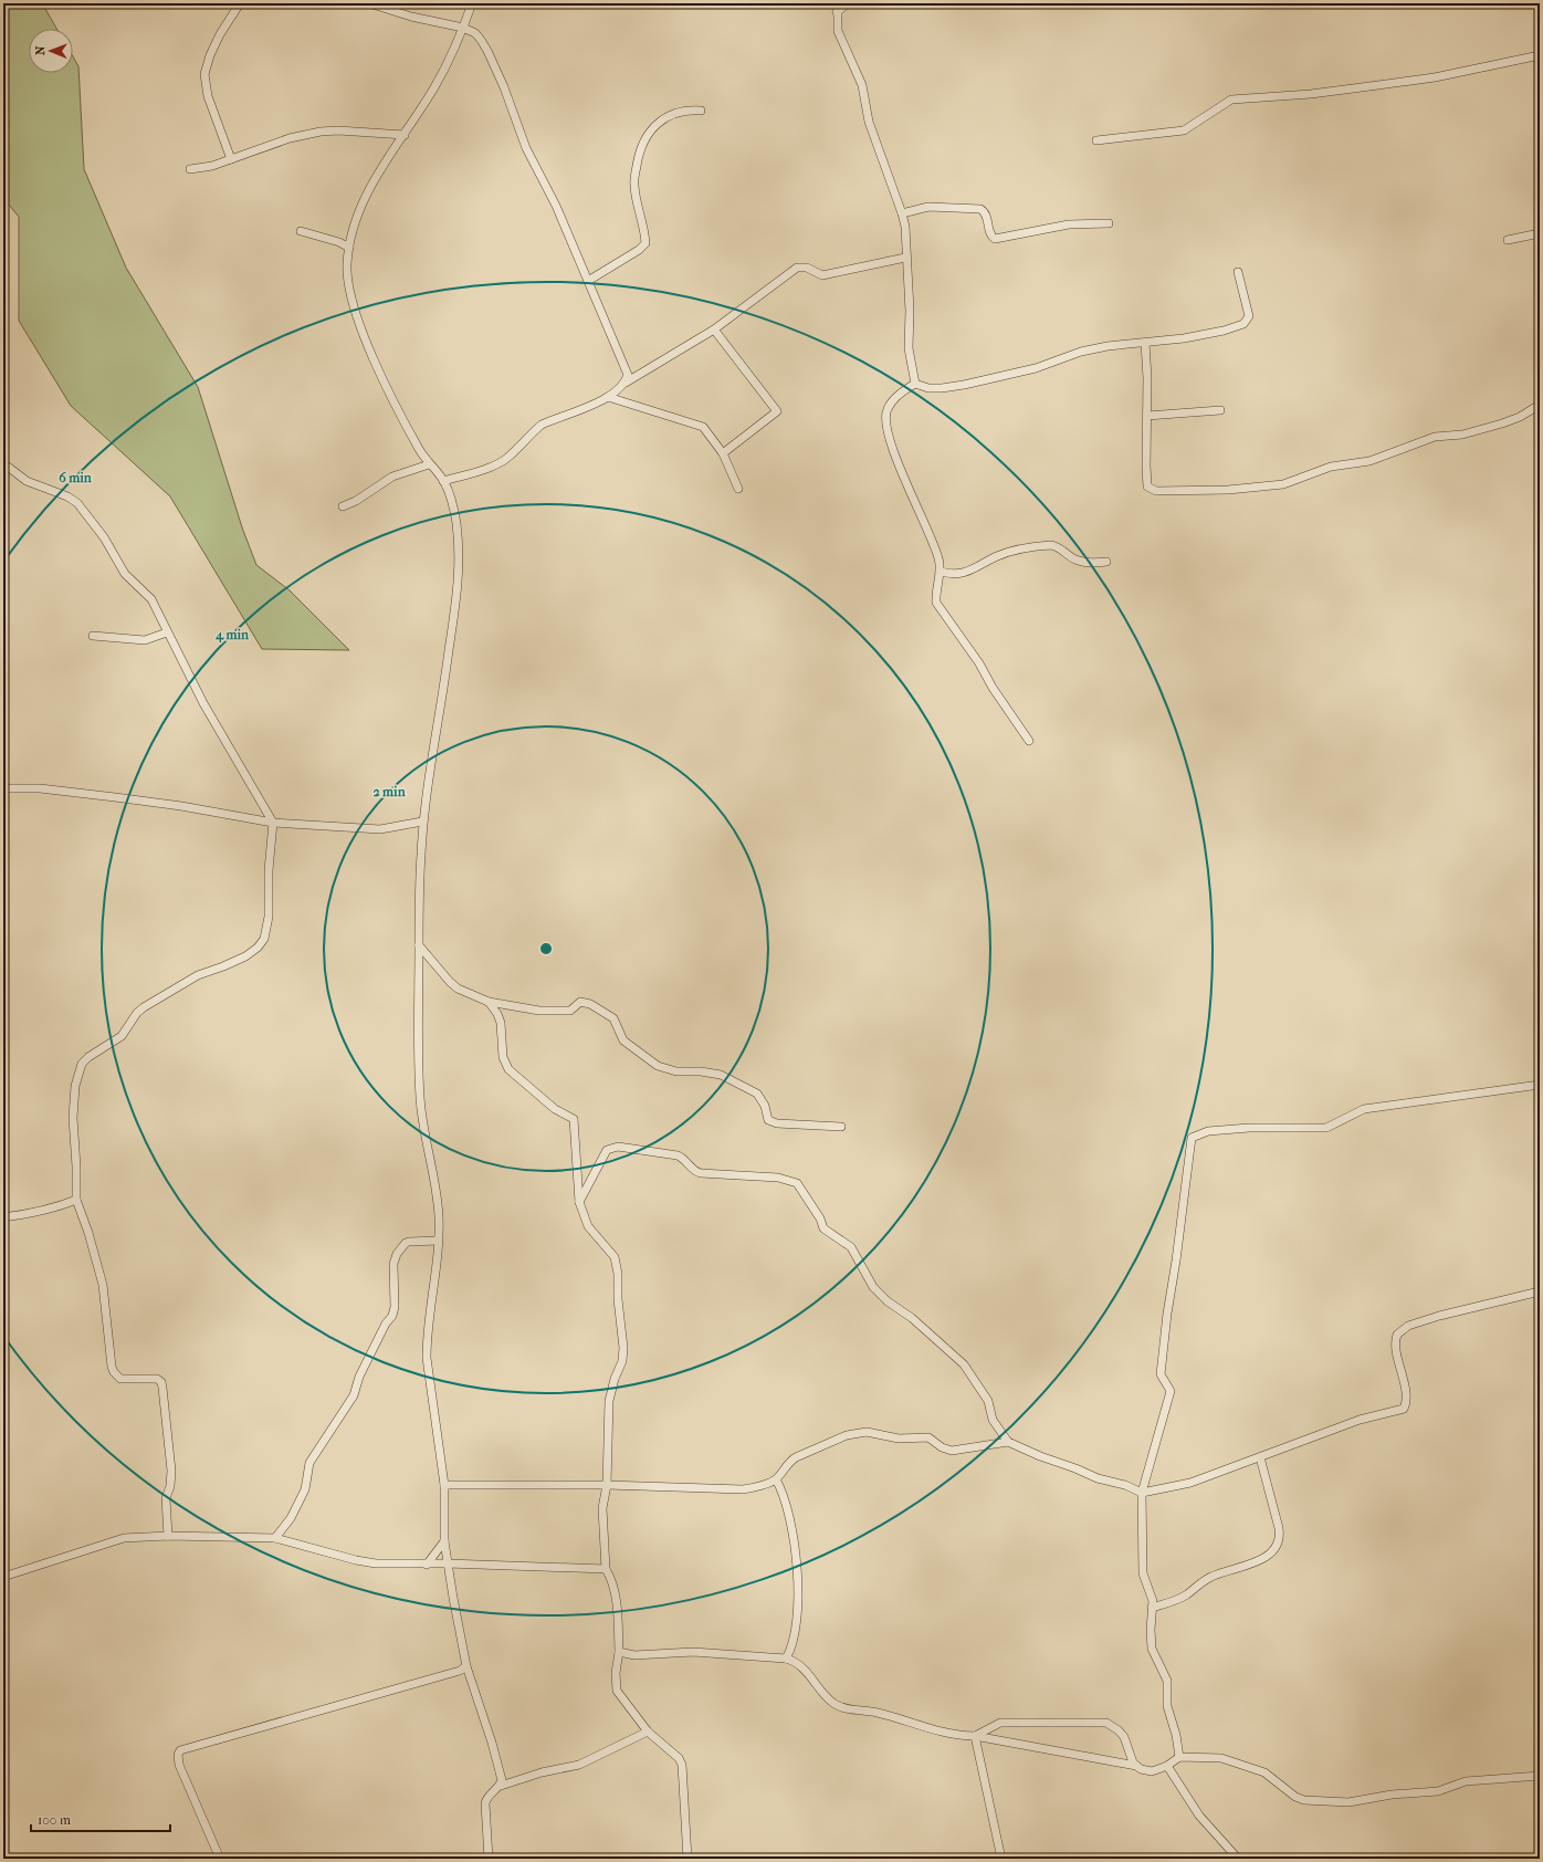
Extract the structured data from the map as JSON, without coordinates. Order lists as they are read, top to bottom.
{
  "scale_bar": "100 m",
  "north": "left",
  "rings": ["6 min", "4 min", "2 min"]
}
